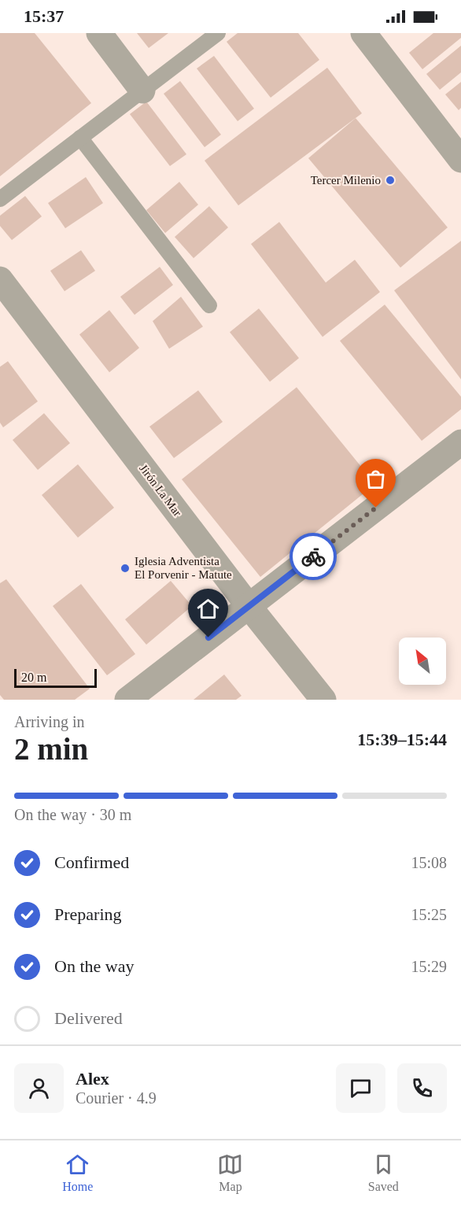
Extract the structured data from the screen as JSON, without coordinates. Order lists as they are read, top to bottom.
{
  "streets": {
    "street": ["Jirón La Mar"]
  },
  "places": ["Tercer Milenio", "Iglesia Adventista El Porvenir - Matute"],
  "scale_bar": "20 m",
  "north": "top left",
  "page": {
    "status": "15:37",
    "scale": "20 m",
    "heading": ["2 min", "Arriving in", "15:39–15:44"],
    "panel": ["Alex", "Courier · 4.9"],
    "bar": "On the way · 30 m",
    "list": [
      ["Confirmed", "15:08"],
      ["Preparing", "15:25"],
      ["On the way", "15:29"],
      "Delivered"
    ],
    "tabs": ["Home", "Map", "Saved"]
  }
}
